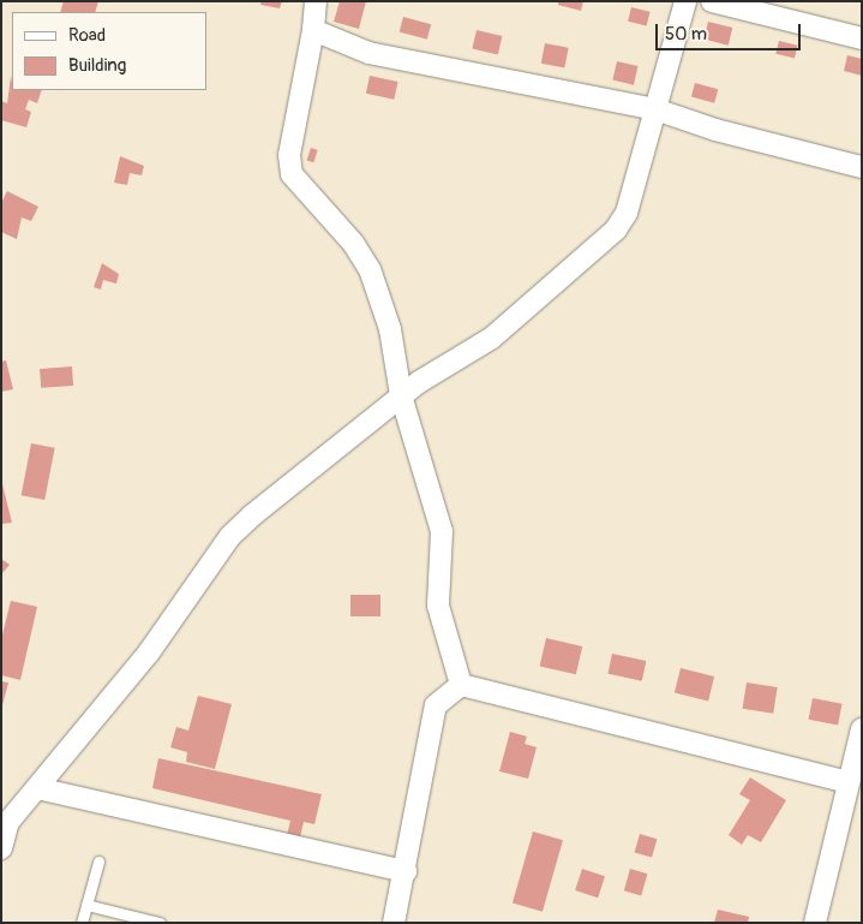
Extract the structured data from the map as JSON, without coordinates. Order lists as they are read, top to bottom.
{
  "legend": ["Road", "Building"],
  "scale_bar": "50 m"
}
